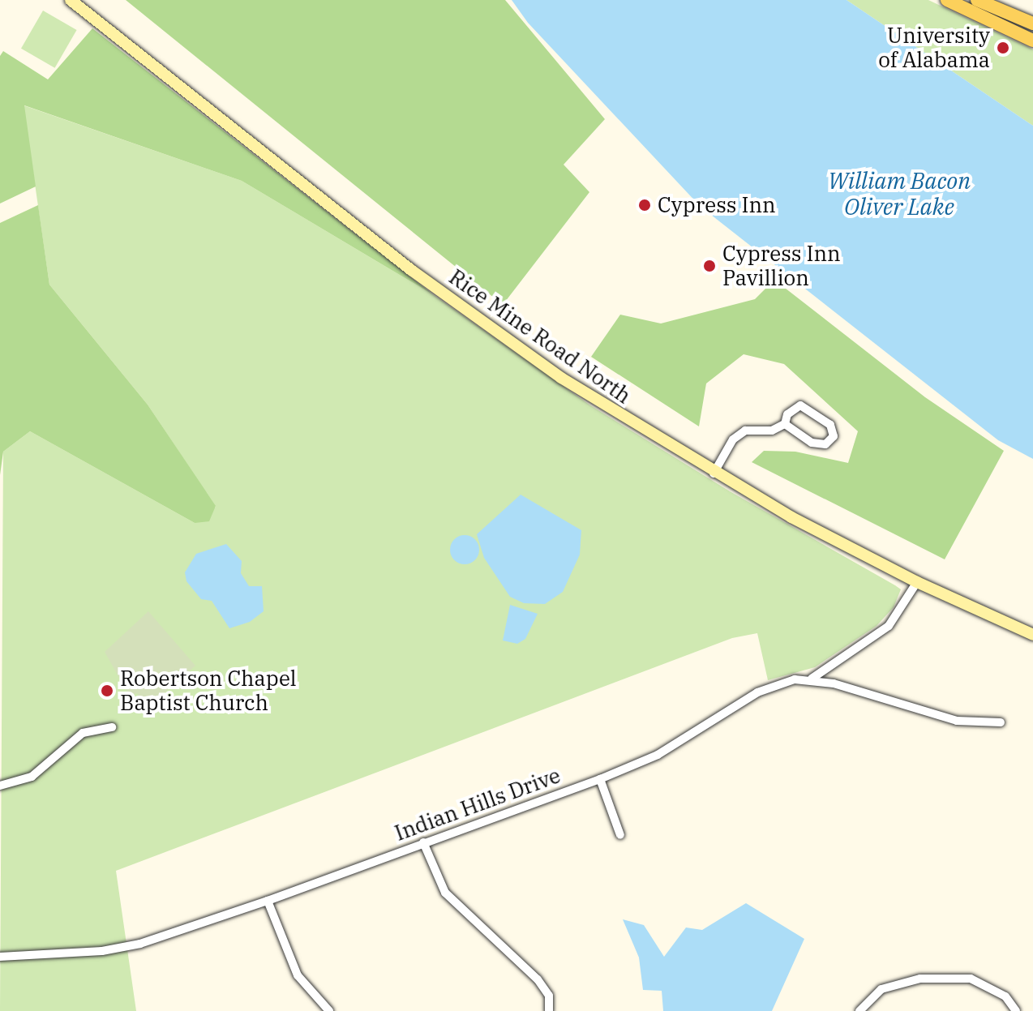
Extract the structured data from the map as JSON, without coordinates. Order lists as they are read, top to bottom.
{
  "streets": {
    "main road": ["Rice Mine Road North"],
    "street": ["Indian Hills Drive"]
  },
  "crossings": [
    ["Rice Mine Road North", "Indian Hills Drive"]
  ],
  "water": ["William Bacon Oliver Lake"],
  "places": [
    "University of Alabama",
    "Cypress Inn",
    "Cypress Inn Pavillion",
    "Robertson Chapel Baptist Church"
  ]
}
